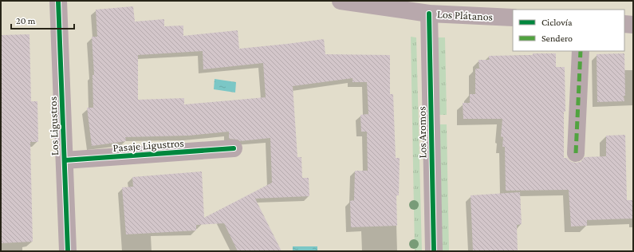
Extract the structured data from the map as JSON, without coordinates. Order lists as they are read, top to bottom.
{
  "streets": {
    "street": [
      "Los Plátanos",
      "Los Ligustros",
      "Los Aromos",
      "Pasaje Ligustros"
    ]
  },
  "crossings": [
    ["Los Plátanos", "Los Aromos"],
    ["Los Ligustros", "Pasaje Ligustros"]
  ],
  "legend": ["Ciclovía", "Sendero"],
  "scale_bar": "20 m"
}
